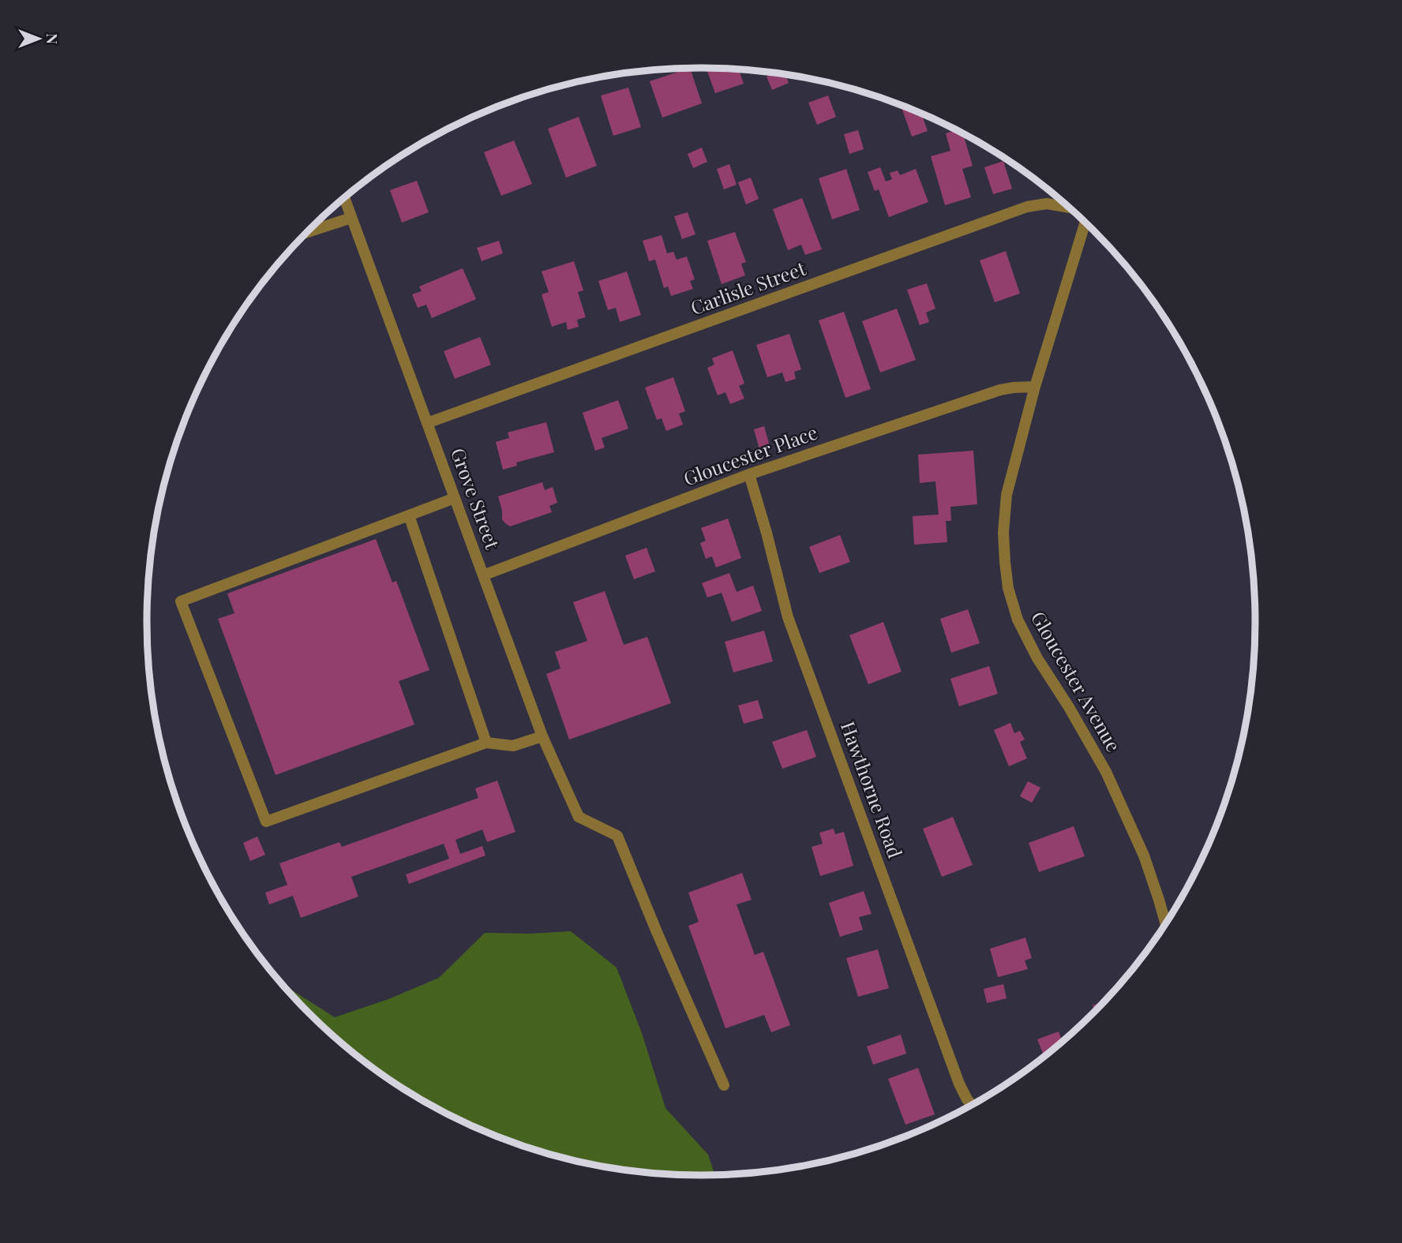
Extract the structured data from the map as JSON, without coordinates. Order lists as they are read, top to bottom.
{
  "streets": {
    "street": [
      "Carlisle Street",
      "Gloucester Place",
      "Grove Street",
      "Gloucester Avenue",
      "Hawthorne Road"
    ]
  },
  "crossings": [
    ["Carlisle Street", "Grove Street"],
    ["Gloucester Place", "Grove Street"],
    ["Gloucester Place", "Gloucester Avenue"],
    ["Gloucester Place", "Hawthorne Road"]
  ],
  "north": "right"
}
